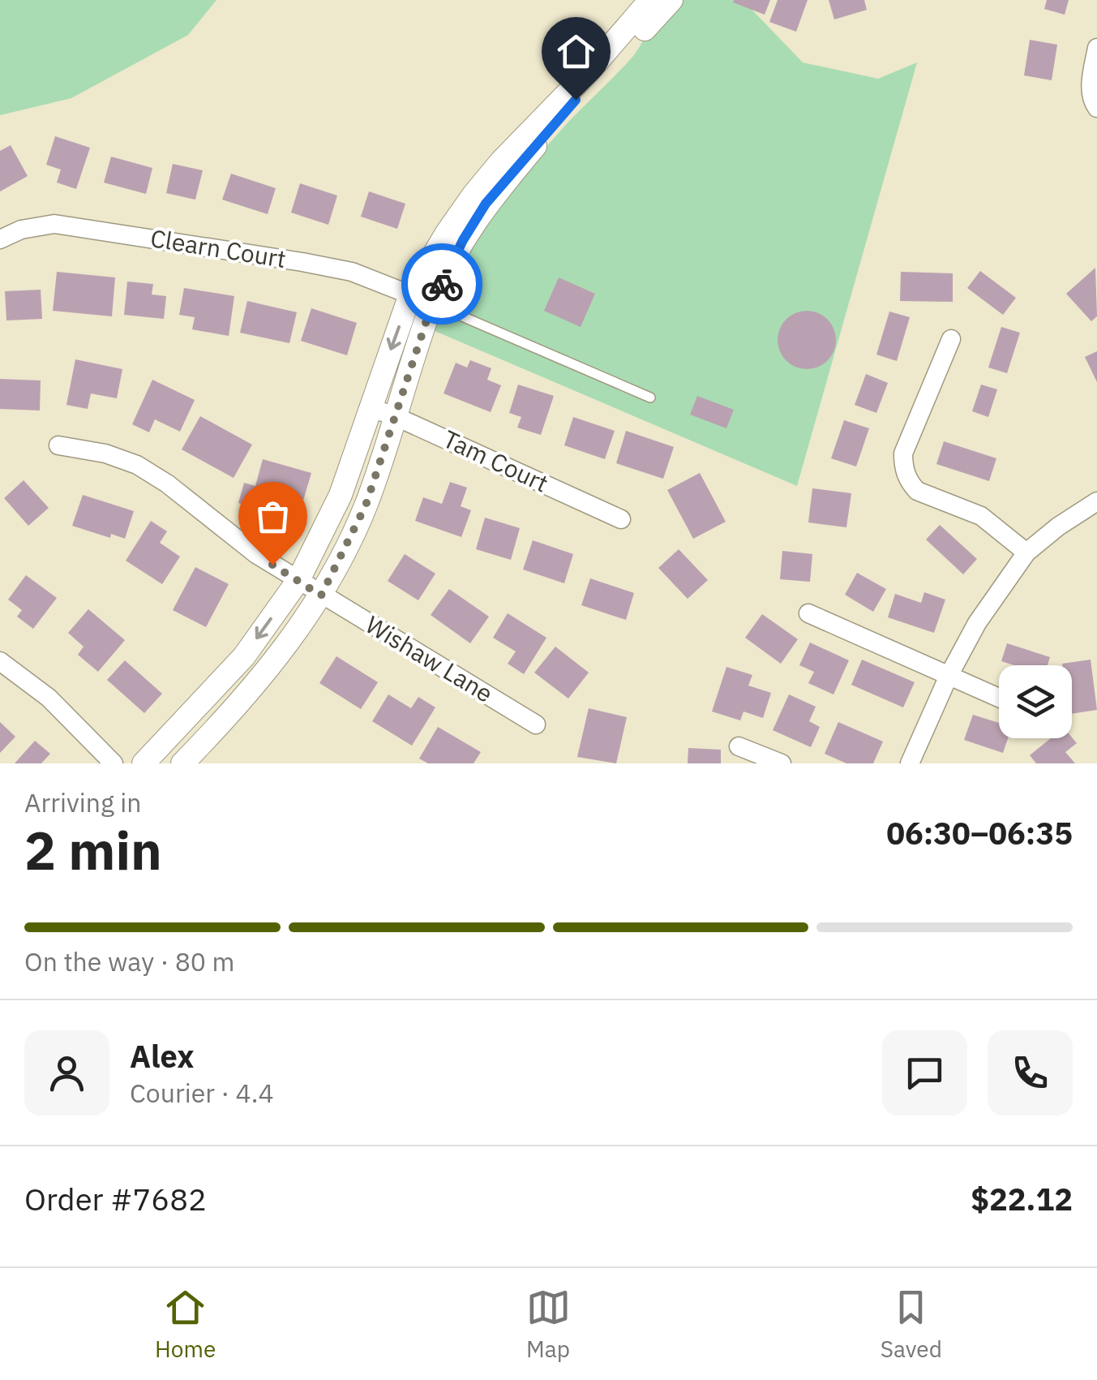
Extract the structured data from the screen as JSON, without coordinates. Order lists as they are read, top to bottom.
{
  "streets": {
    "street": ["Clearn Court", "Tam Court", "Wishaw Lane"]
  },
  "page": {
    "heading": ["2 min", "Arriving in", "06:30–06:35"],
    "panel": [
      "Alex",
      "Courier · 4.4",
      "Order #7682",
      "$22.12"
    ],
    "bar": "On the way · 80 m",
    "tabs": ["Home", "Map", "Saved"]
  }
}
